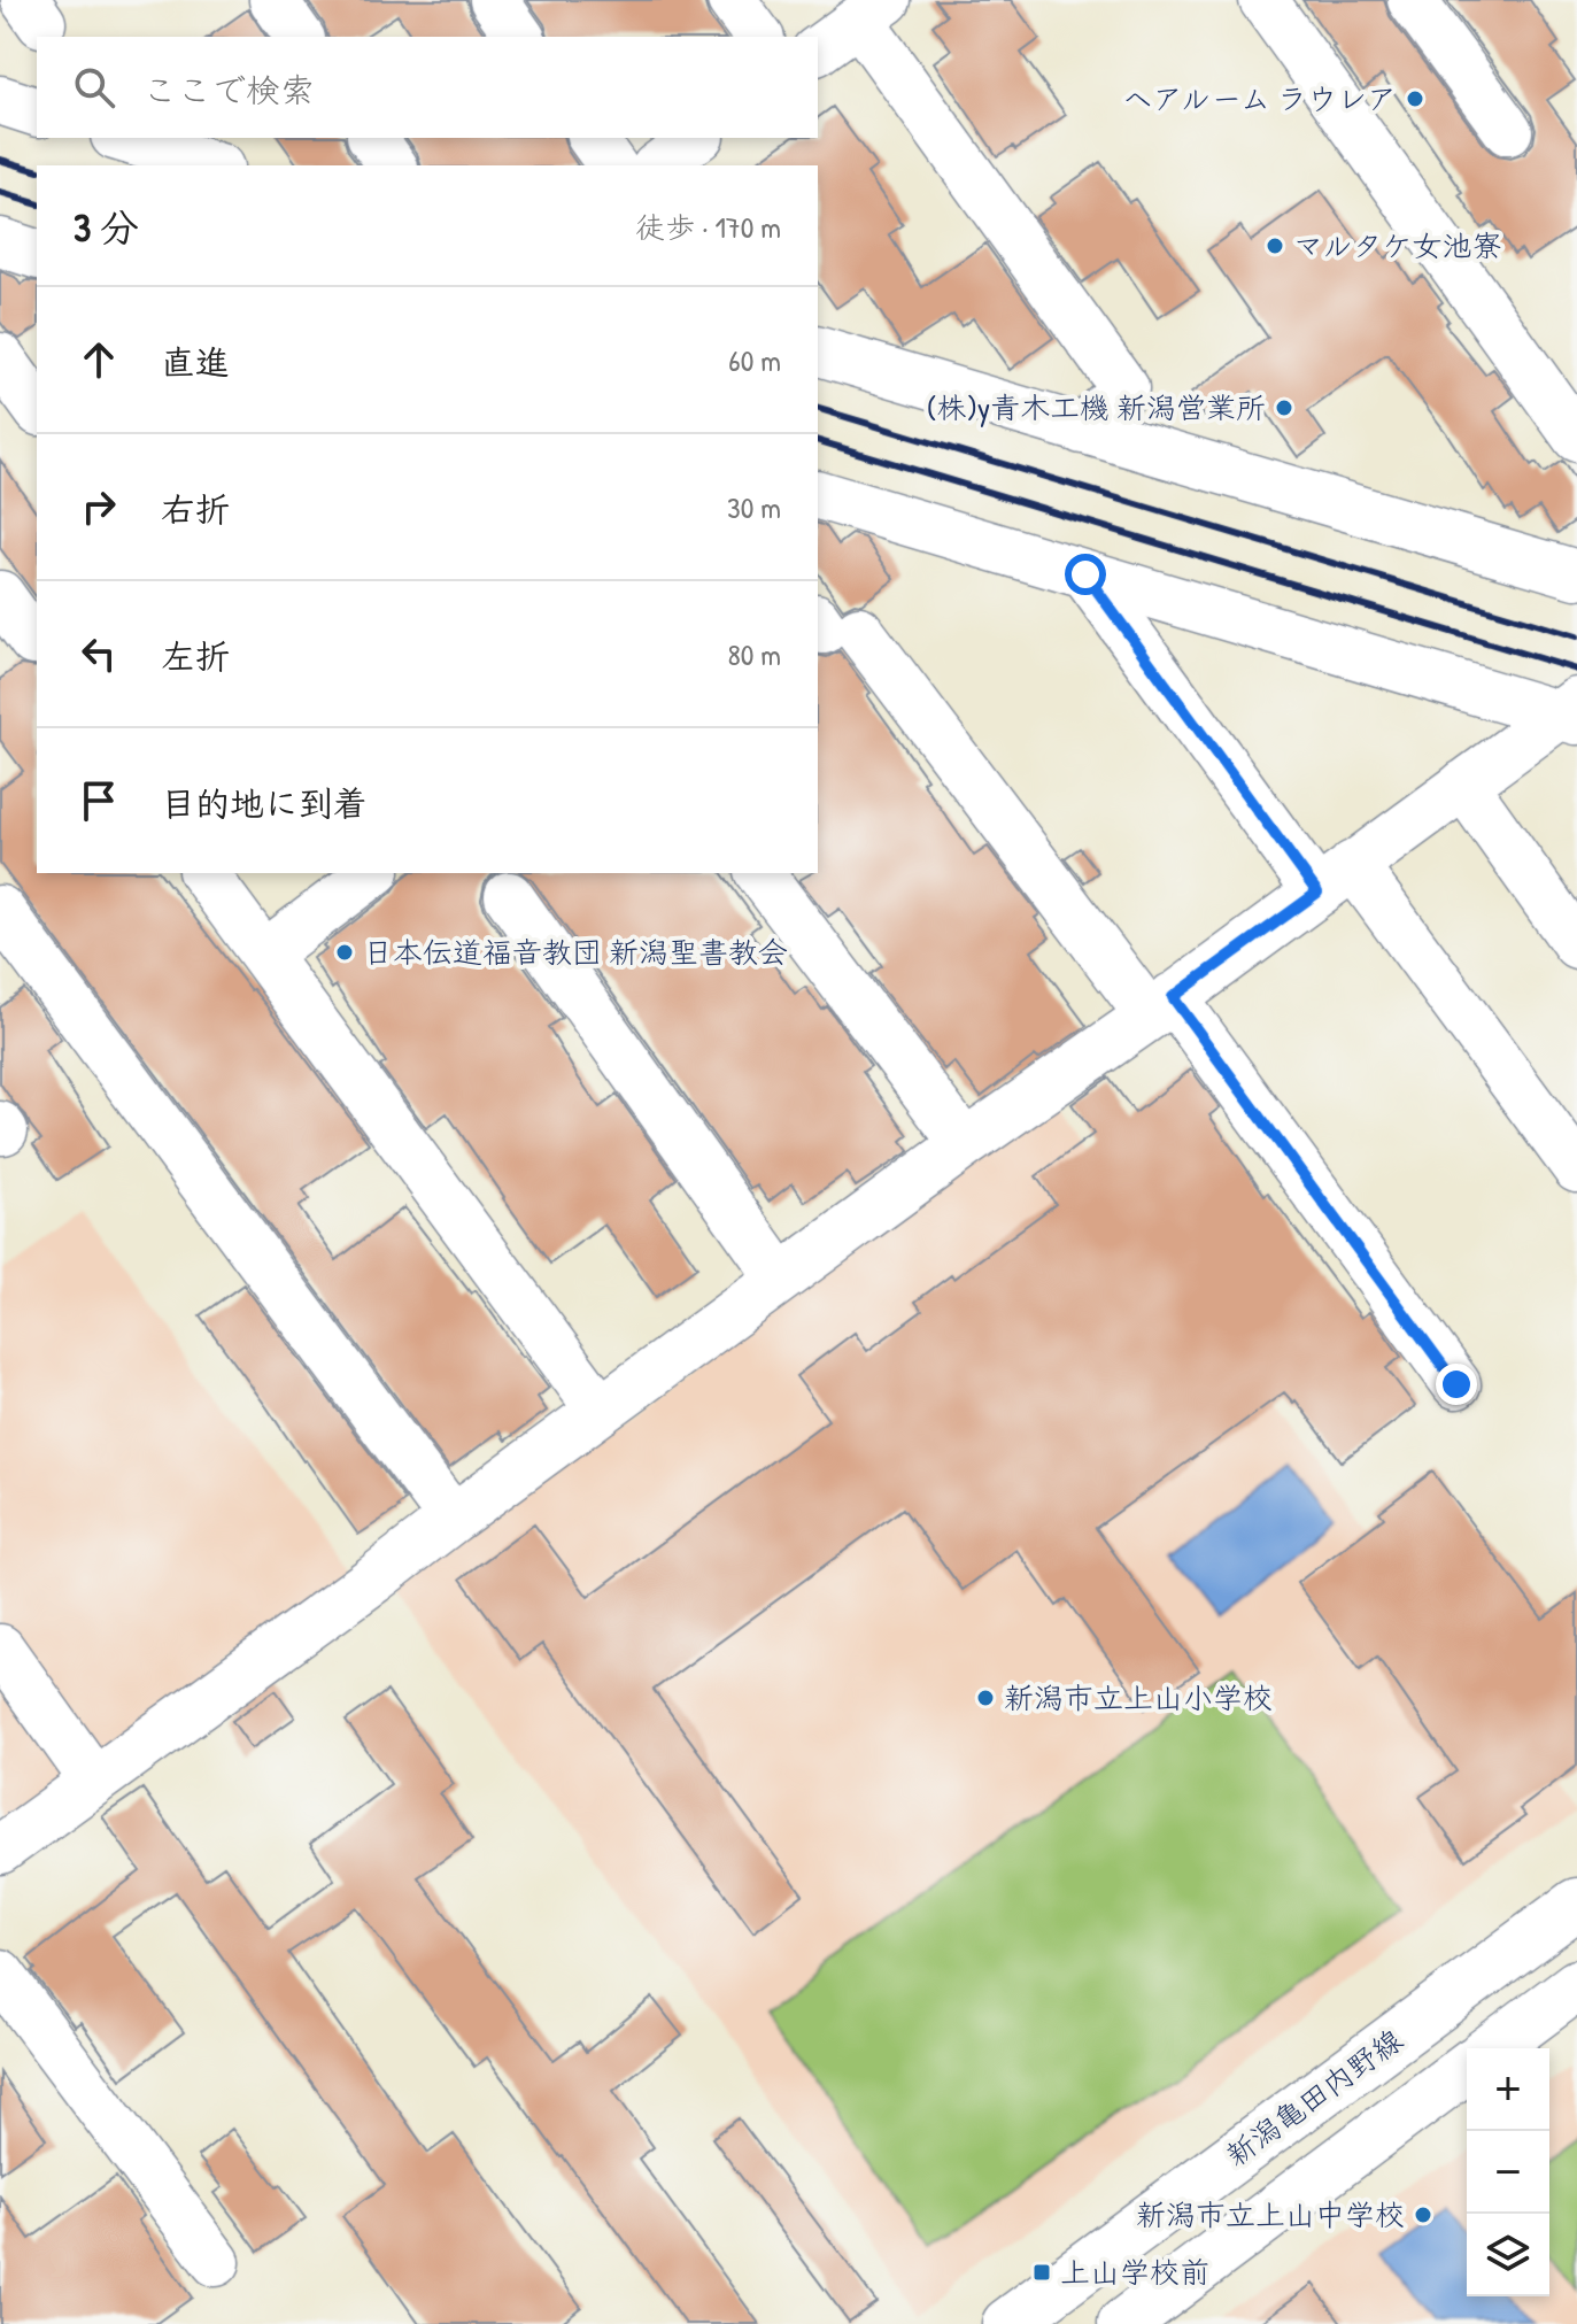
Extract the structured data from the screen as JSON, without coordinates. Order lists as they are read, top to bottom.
{
  "streets": {
    "main road": ["新潟亀田内野線"]
  },
  "places": {
    "other": [
      "ヘアルーム ラウレア",
      "マルタケ女池寮",
      "(株)y青木工機 新潟営業所",
      "日本伝道福音教団 新潟聖書教会",
      "新潟市立上山小学校",
      "新潟市立上山中学校"
    ],
    "transit": ["上山学校前"]
  },
  "page": {
    "search": "ここで検索",
    "heading": ["3 分", "徒歩 · 170 m"],
    "list": [
      ["直進", "60 m"],
      ["右折", "30 m"],
      ["左折", "80 m"],
      "目的地に到着"
    ],
    "map_buttons": ["+", "−"]
  }
}
